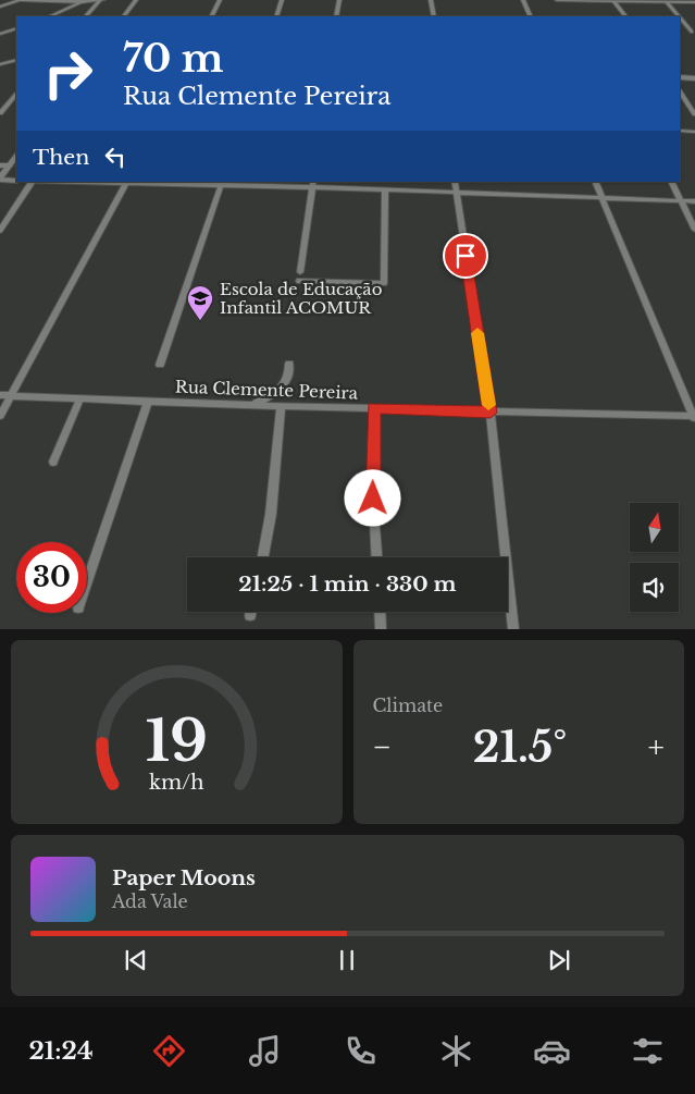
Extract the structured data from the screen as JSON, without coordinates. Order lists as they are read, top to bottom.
{
  "streets": {
    "street": ["Rua Clemente Pereira"]
  },
  "places": {
    "school or university": ["Escola de Educação Infantil ACOMUR"]
  },
  "north": "top",
  "page": {
    "turn": ["70 m", "Rua Clemente Pereira"],
    "then": "Then",
    "limit": "30",
    "trip": "21:25 · 1 min · 330 m",
    "tile": "Climate",
    "heat": ["−", "21.5°", "+"],
    "song": ["Paper Moons", "Ada Vale"],
    "tabs": "21:24",
    "gauge": ["19", "km/h"]
  }
}
